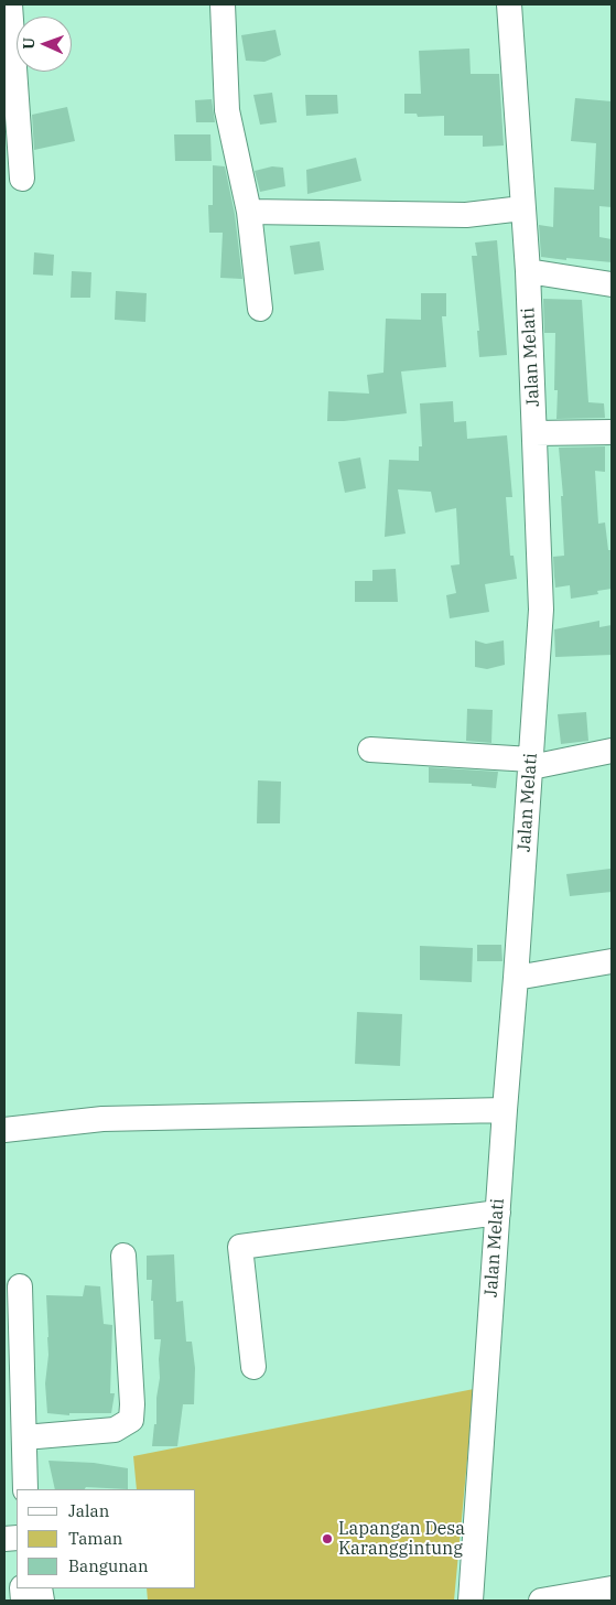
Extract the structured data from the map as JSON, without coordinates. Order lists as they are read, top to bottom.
{
  "streets": {
    "street": ["Jalan Melati"]
  },
  "places": ["Lapangan Desa Karanggintung"],
  "legend": ["Jalan", "Taman", "Bangunan"],
  "north": "left"
}
